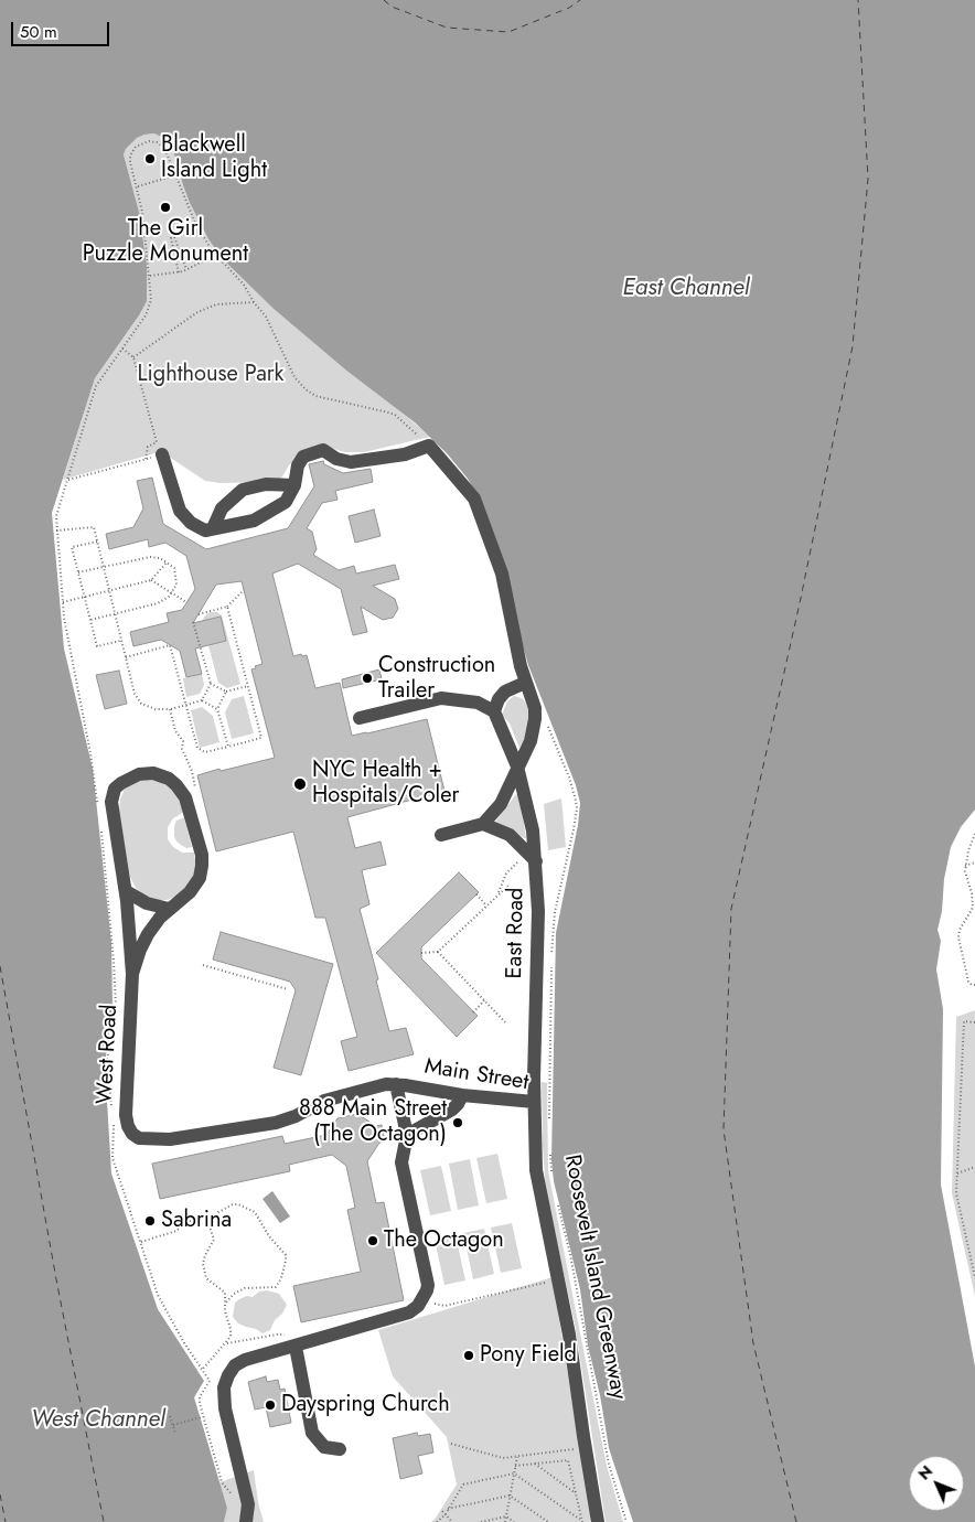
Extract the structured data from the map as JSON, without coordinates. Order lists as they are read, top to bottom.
{
  "streets": {
    "street": ["East Road", "West Road", "Main Street"],
    "path": ["Roosevelt Island Greenway"]
  },
  "crossings": [
    ["East Road", "Main Street"],
    ["West Road", "Main Street"]
  ],
  "water": ["East Channel", "West Channel"],
  "parks": ["Lighthouse Park"],
  "places": [
    "Blackwell Island Light",
    "The Girl Puzzle Monument",
    "Construction Trailer",
    "NYC Health + Hospitals/Coler",
    "888 Main Street (The Octagon)",
    "Sabrina",
    "The Octagon",
    "Pony Field",
    "Dayspring Church"
  ],
  "scale_bar": "50 m",
  "north": "top left"
}
